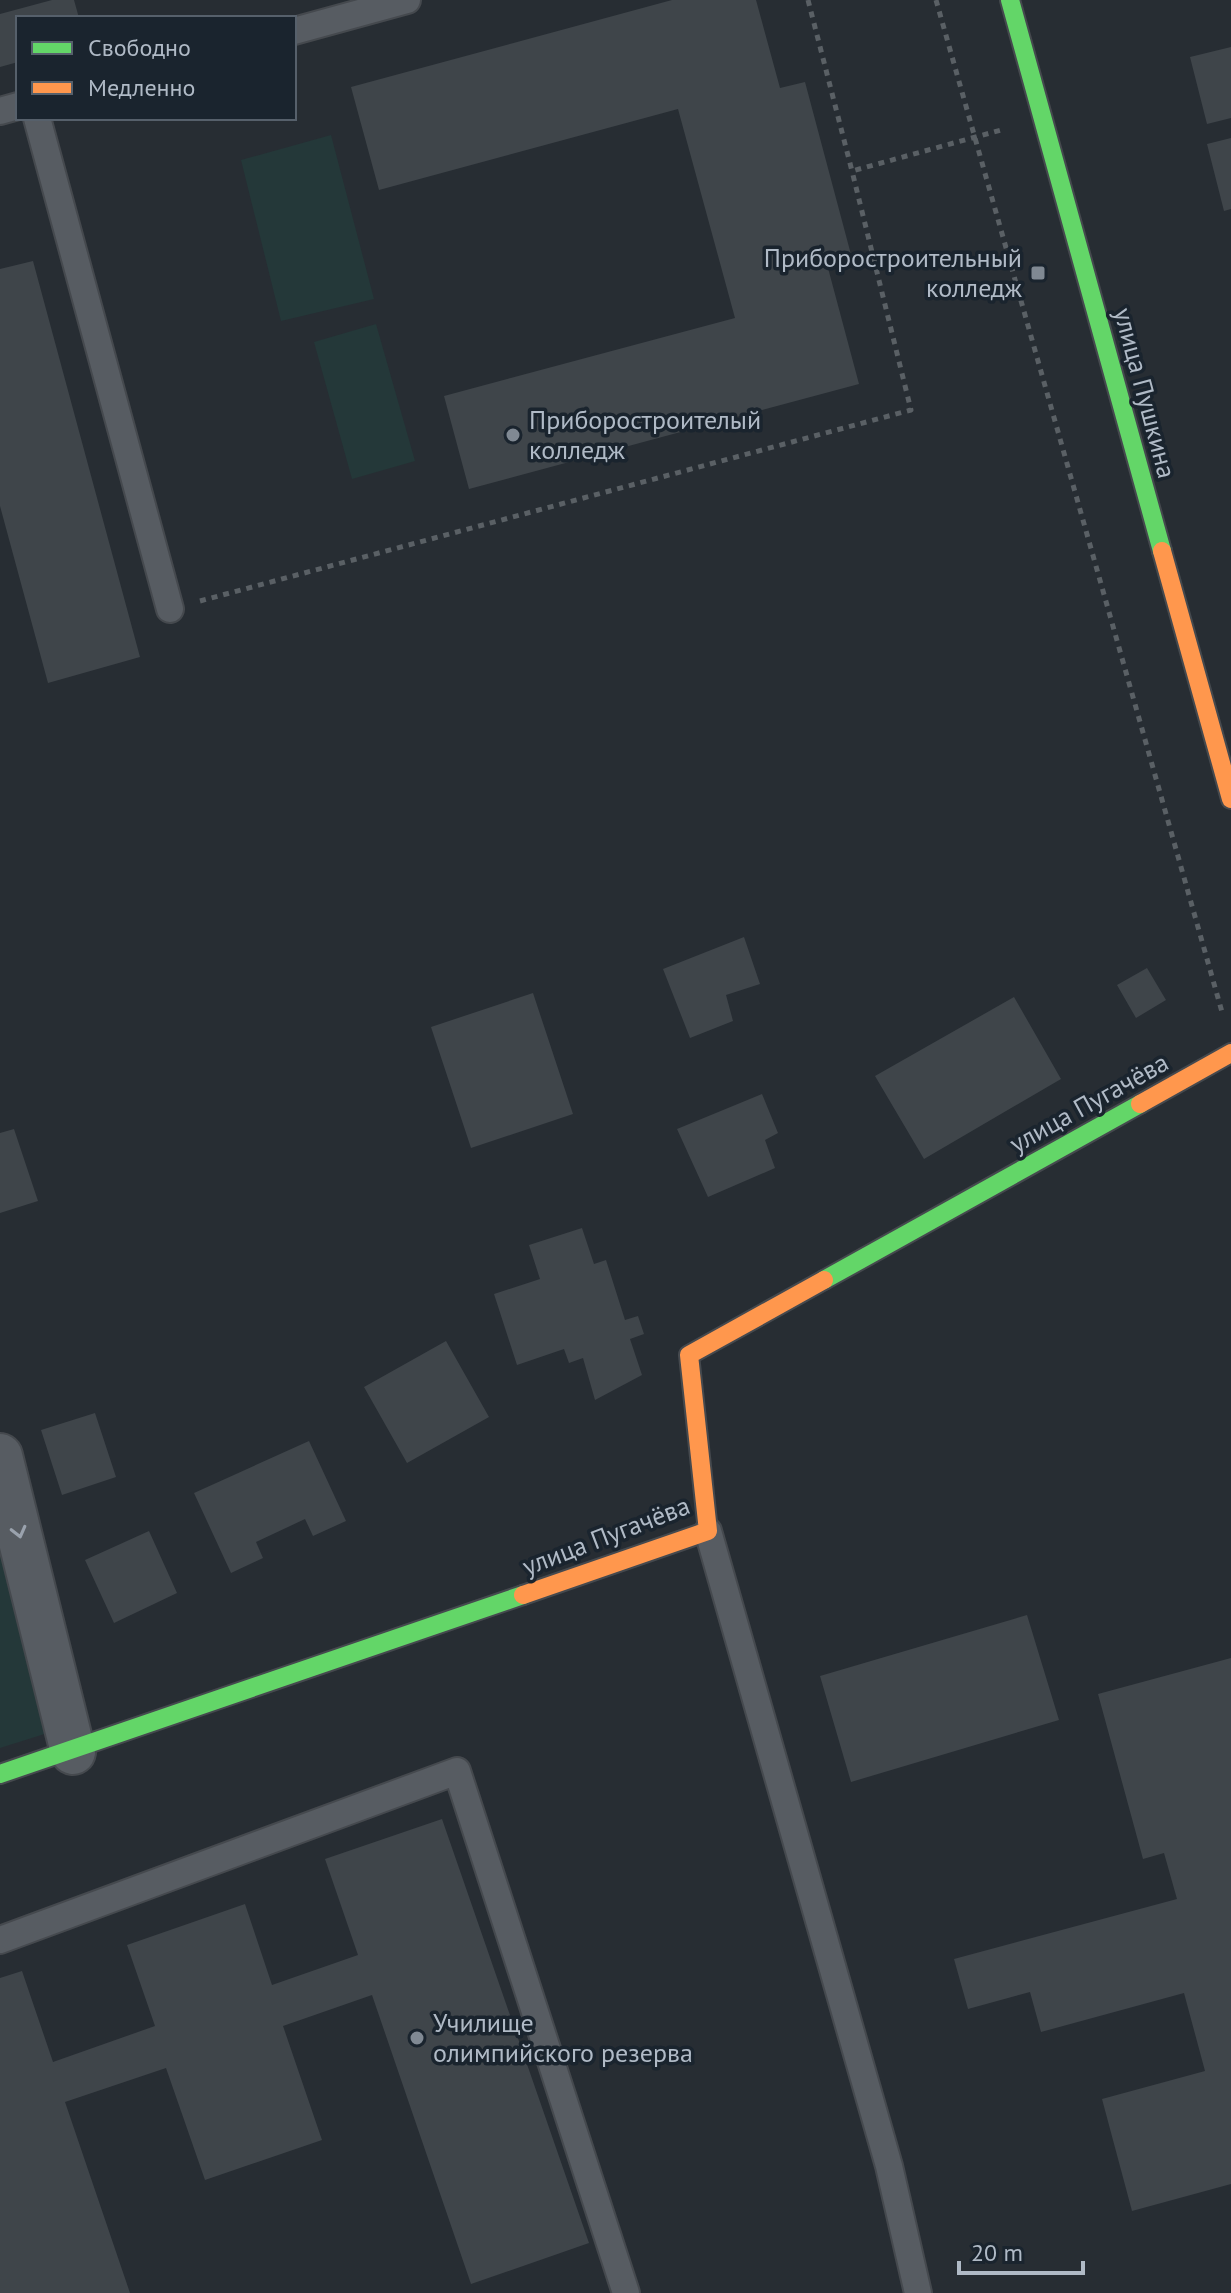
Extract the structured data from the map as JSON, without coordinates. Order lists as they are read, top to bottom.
{
  "streets": {
    "street": ["улица Пушкина", "улица Пугачёва"]
  },
  "places": {
    "transit": ["Приборостроительный колледж"],
    "other": ["Приборостроителый колледж", "Училище олимпийского резерва"]
  },
  "legend": ["Свободно", "Медленно"],
  "scale_bar": "20 m"
}
